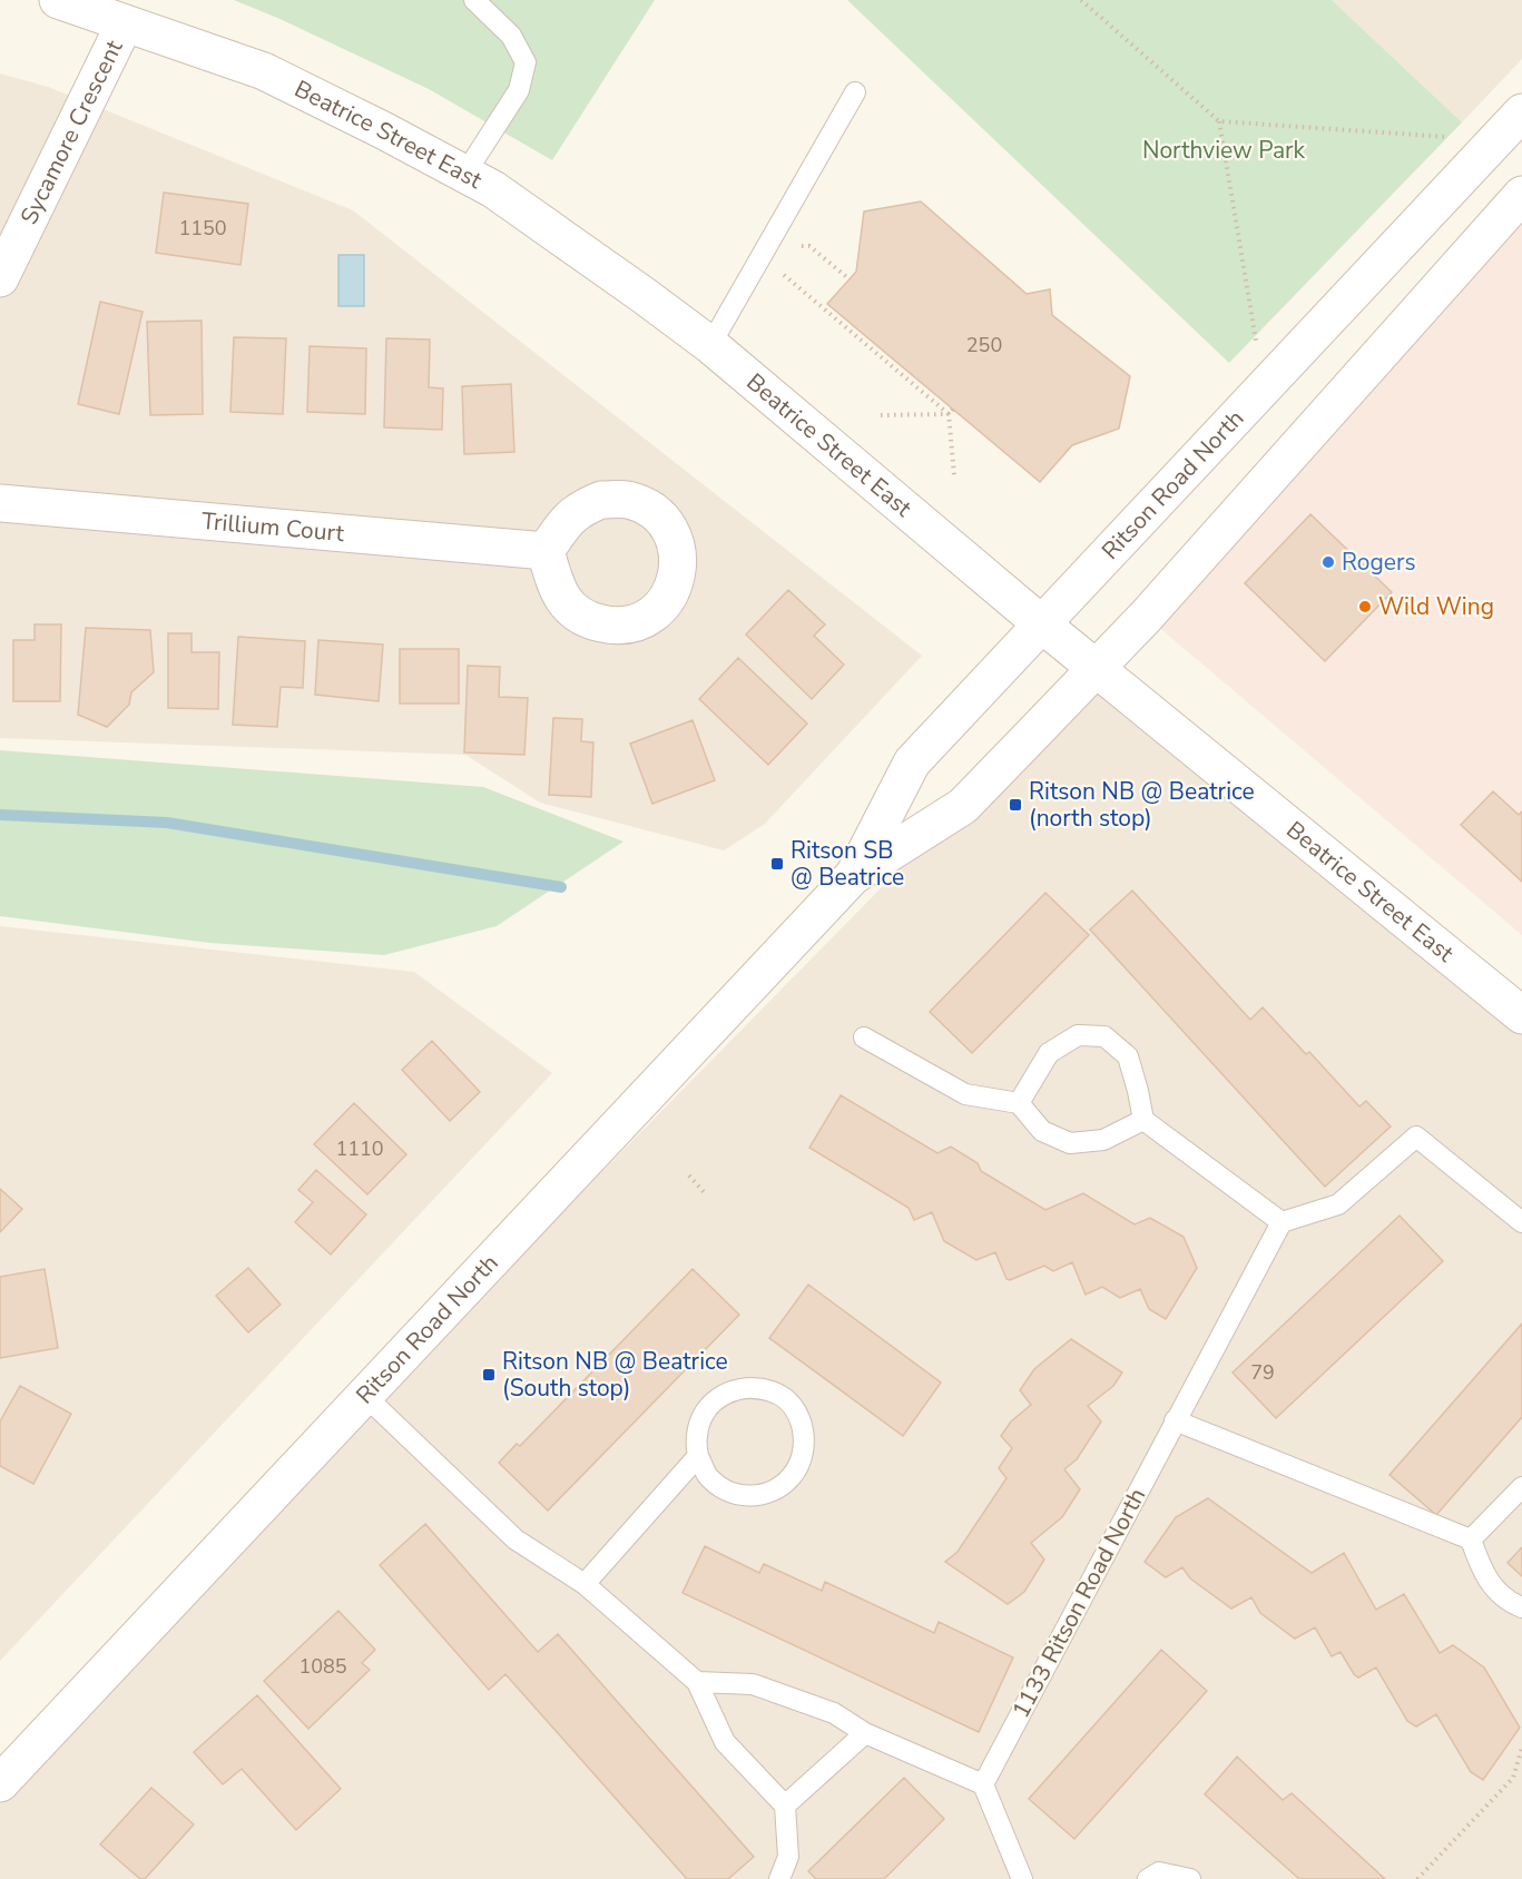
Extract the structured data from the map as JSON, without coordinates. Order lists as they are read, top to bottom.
{
  "streets": {
    "main road": [
      "Sycamore Crescent",
      "Beatrice Street East",
      "Ritson Road North",
      "Trillium Court"
    ],
    "lane": ["1133 Ritson Road North"]
  },
  "crossings": [
    ["Sycamore Crescent", "Beatrice Street East"],
    ["Beatrice Street East", "Ritson Road North"]
  ],
  "parks": ["Northview Park"],
  "places": {
    "other": ["Rogers", "Wild Wing"],
    "transit": ["Ritson NB @ Beatrice (north stop)", "Ritson SB @ Beatrice", "Ritson NB @ Beatrice (South stop)"]
  },
  "house_numbers": [
    "1150",
    "250",
    "1110",
    "79",
    "1085"
  ]
}
